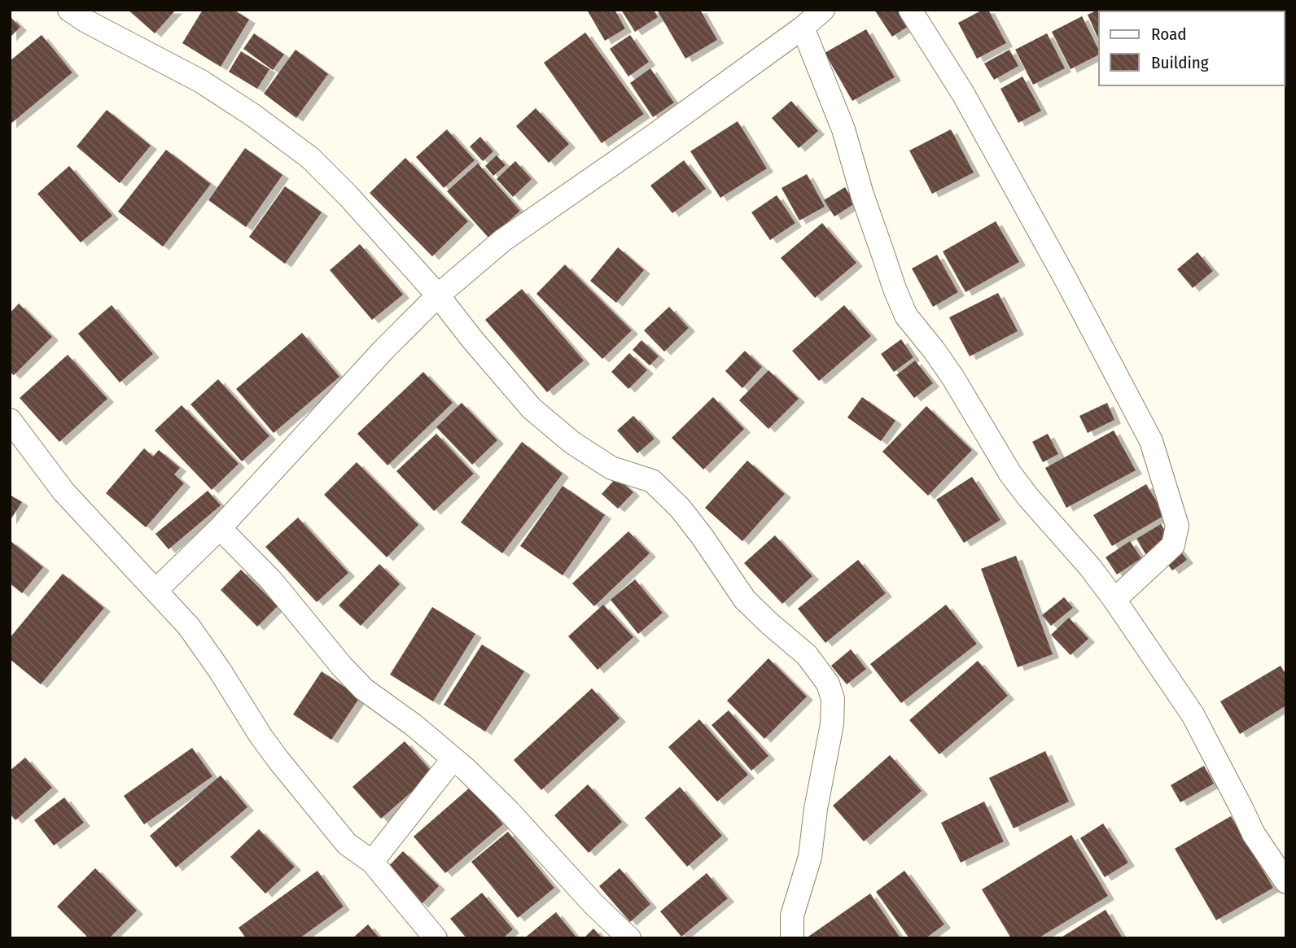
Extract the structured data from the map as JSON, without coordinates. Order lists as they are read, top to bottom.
{
  "legend": ["Road", "Building"]
}
